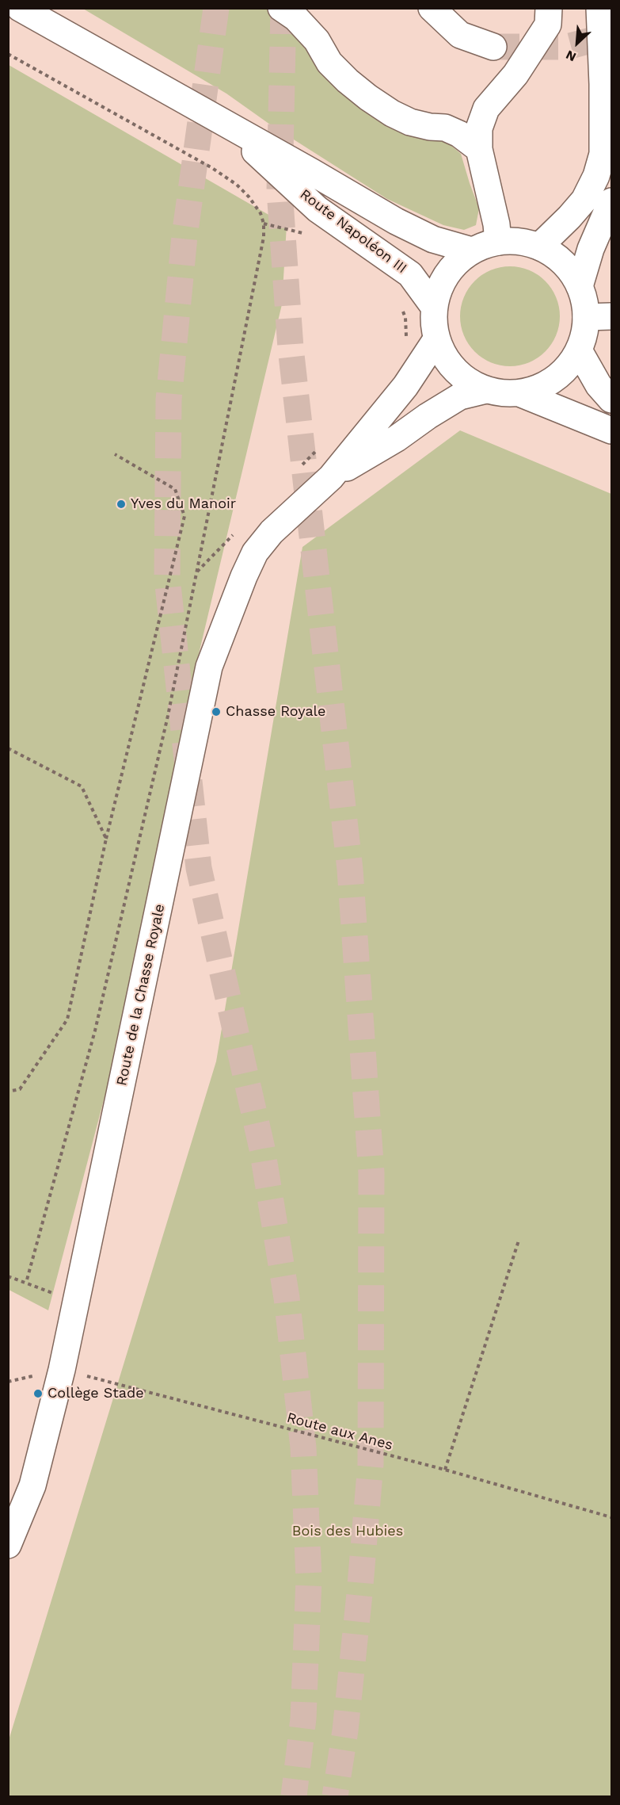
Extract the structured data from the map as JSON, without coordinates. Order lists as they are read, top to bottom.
{
  "streets": {
    "main road": ["Route Napoléon III", "Route de la Chasse Royale"],
    "path": ["Route aux Anes"]
  },
  "crossings": [
    ["Route Napoléon III", "Route de la Chasse Royale"],
    ["Route de la Chasse Royale", "Route aux Anes"]
  ],
  "parks": ["Bois des Hubies"],
  "places": ["Yves du Manoir", "Chasse Royale", "Collège Stade"],
  "north": "bottom left"
}
